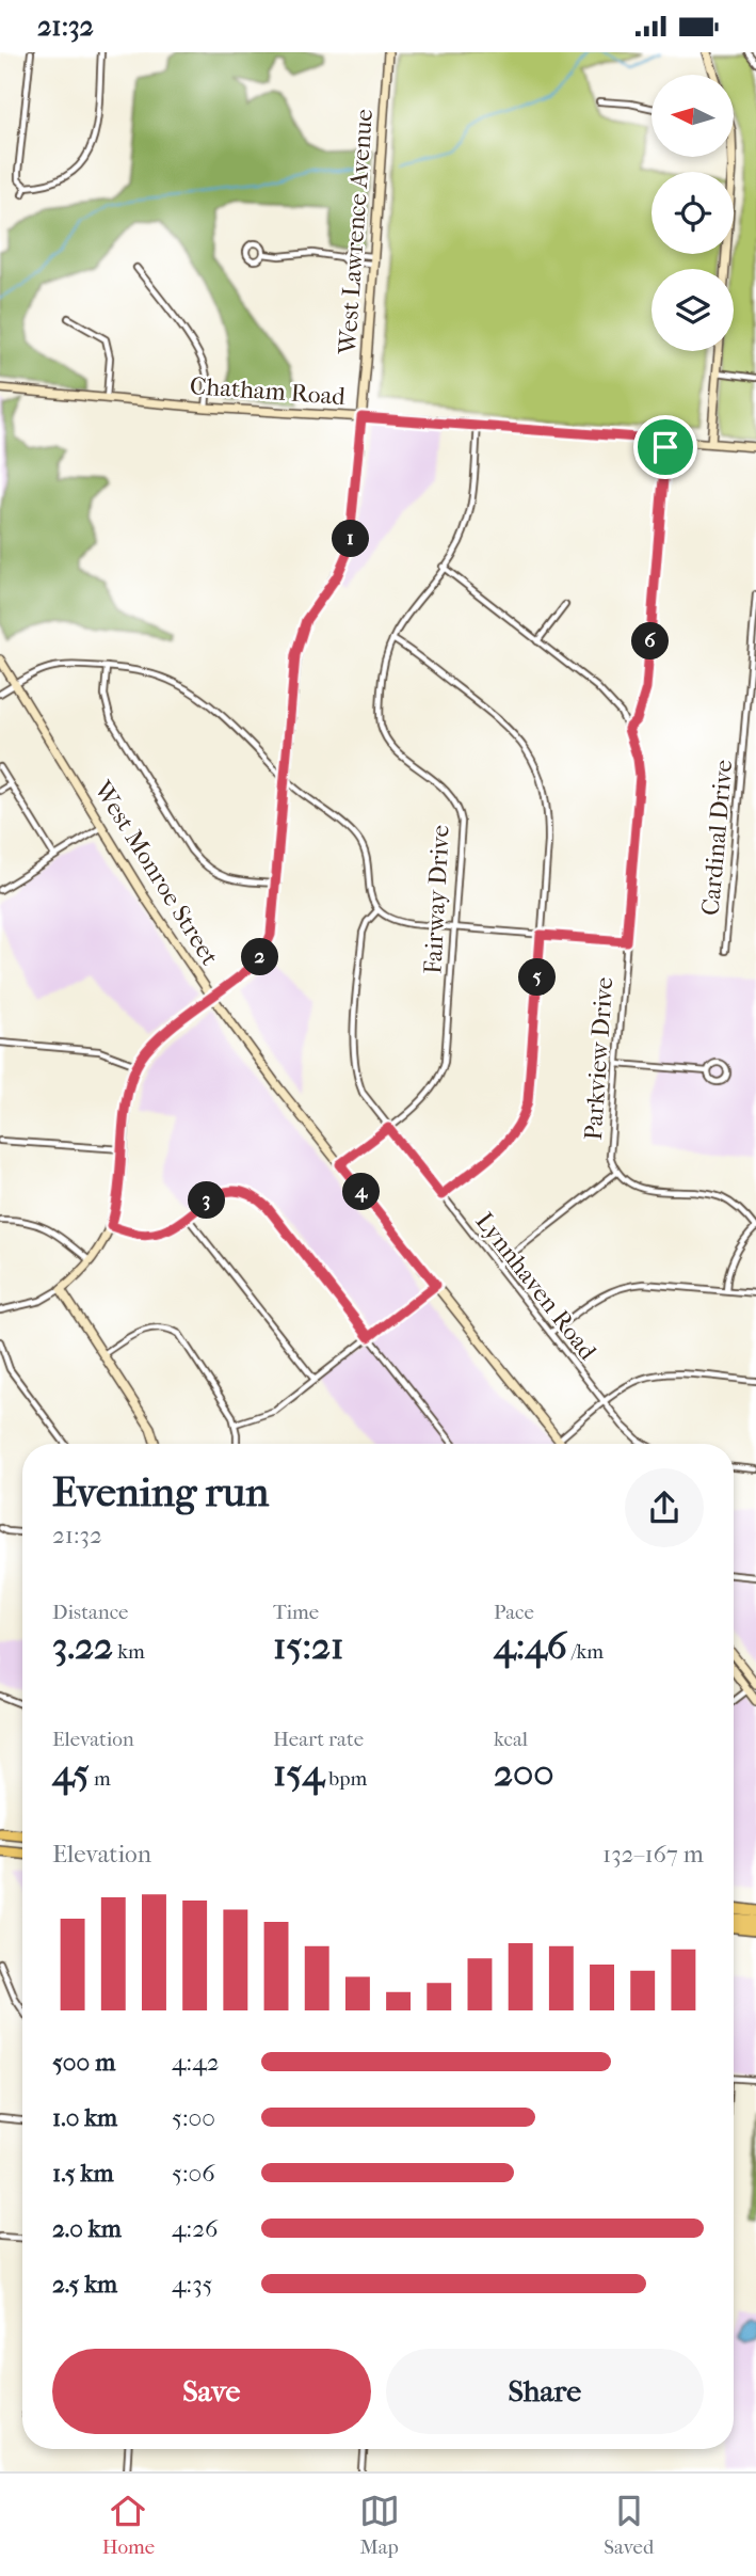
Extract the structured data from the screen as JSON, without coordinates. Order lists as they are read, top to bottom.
{
  "streets": {
    "street": [
      "West Lawrence Avenue",
      "Chatham Road",
      "Cardinal Drive",
      "West Monroe Street",
      "Fairway Drive",
      "Parkview Drive",
      "Lynnhaven Road"
    ]
  },
  "crossings": [
    ["West Lawrence Avenue", "Chatham Road"],
    ["West Lawrence Avenue", "West Monroe Street"],
    ["Chatham Road", "Fairway Drive"],
    ["West Monroe Street", "Fairway Drive"],
    ["Fairway Drive", "Parkview Drive"],
    ["Fairway Drive", "Lynnhaven Road"]
  ],
  "north": "left",
  "page": {
    "status": "21:32",
    "pins": [
      "1",
      "6",
      "2",
      "5",
      "4",
      "3"
    ],
    "heading": ["Evening run", "21:32"],
    "stats": [
      ["Distance", "3.22 km"],
      ["Time", "15:21"],
      ["Pace", "4:46 /km"],
      ["Elevation", "45 m"],
      ["Heart rate", "154 bpm"],
      ["kcal", "200"]
    ],
    "chart": ["Elevation", "132–167 m"],
    "list": [
      {
        "name": "500 m",
        "note": "4:42"
      },
      {
        "name": "1.0 km",
        "note": "5:00"
      },
      {
        "name": "1.5 km",
        "note": "5:06"
      },
      {
        "name": "2.0 km",
        "note": "4:26"
      },
      {
        "name": "2.5 km",
        "note": "4:35"
      }
    ],
    "buttons": ["Save", "Share"],
    "tabs": ["Home", "Map", "Saved"]
  }
}
